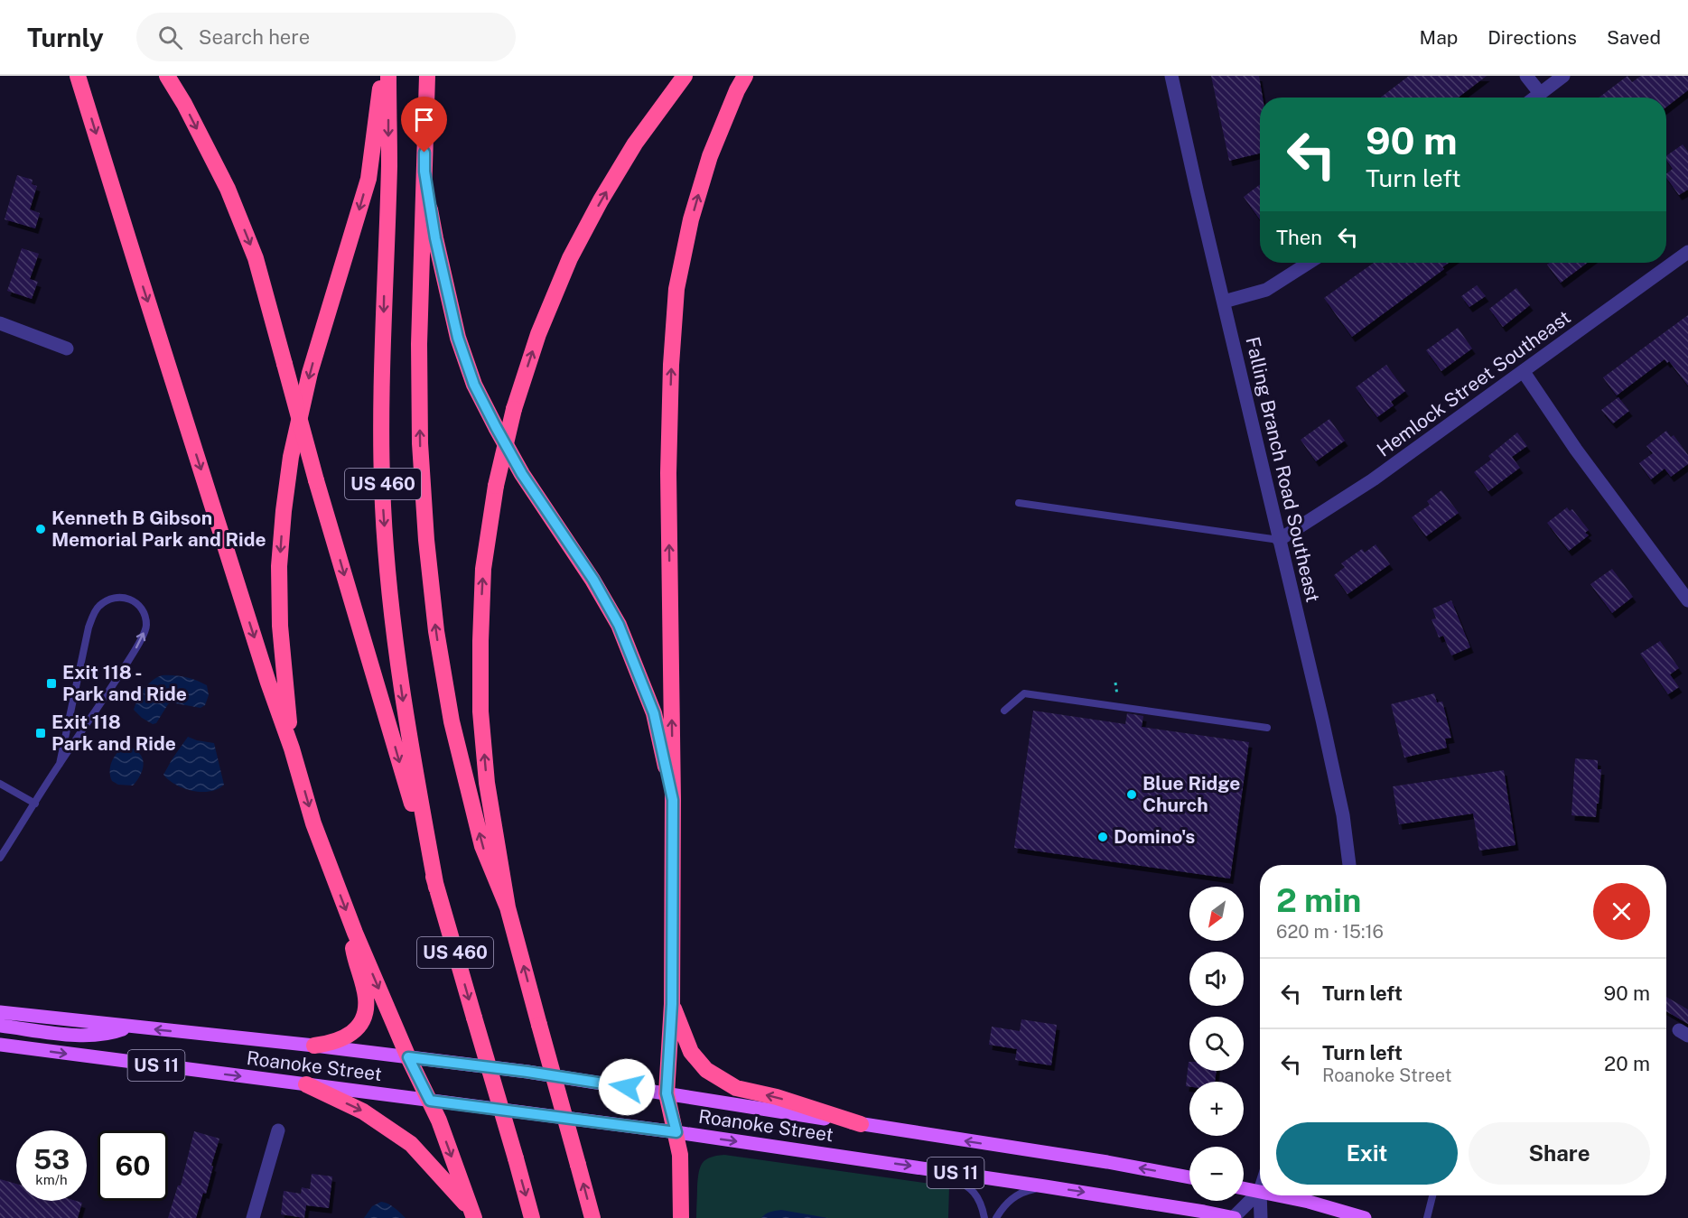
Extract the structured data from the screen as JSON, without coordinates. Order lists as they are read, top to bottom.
{
  "streets": {
    "highway": ["US 460"],
    "main road": ["US 11", "Roanoke Street"],
    "street": ["Hemlock Street Southeast", "Falling Branch Road Southeast"]
  },
  "crossings": [
    ["Hemlock Street Southeast", "Falling Branch Road Southeast"]
  ],
  "places": {
    "other": ["Kenneth B Gibson Memorial Park and Ride", "Blue Ridge Church", "Domino's"],
    "transit": ["Exit 118 - Park and Ride", "Exit 118 Park and Ride"]
  },
  "north": "bottom left",
  "page": {
    "header": "Turnly",
    "search": "Search here",
    "nav": ["Map", "Directions", "Saved"],
    "turn": ["90 m", "Turn left"],
    "then": "Then",
    "heading": ["2 min", "620 m · 15:16"],
    "map_buttons": ["+", "−"],
    "list": [
      {
        "name": "Turn left",
        "value": "90 m"
      },
      {
        "name": "Turn left",
        "note": "Roanoke Street",
        "value": "20 m"
      }
    ],
    "buttons": ["Exit", "Share"],
    "speed": "53 km/h",
    "limit": "60"
  }
}
